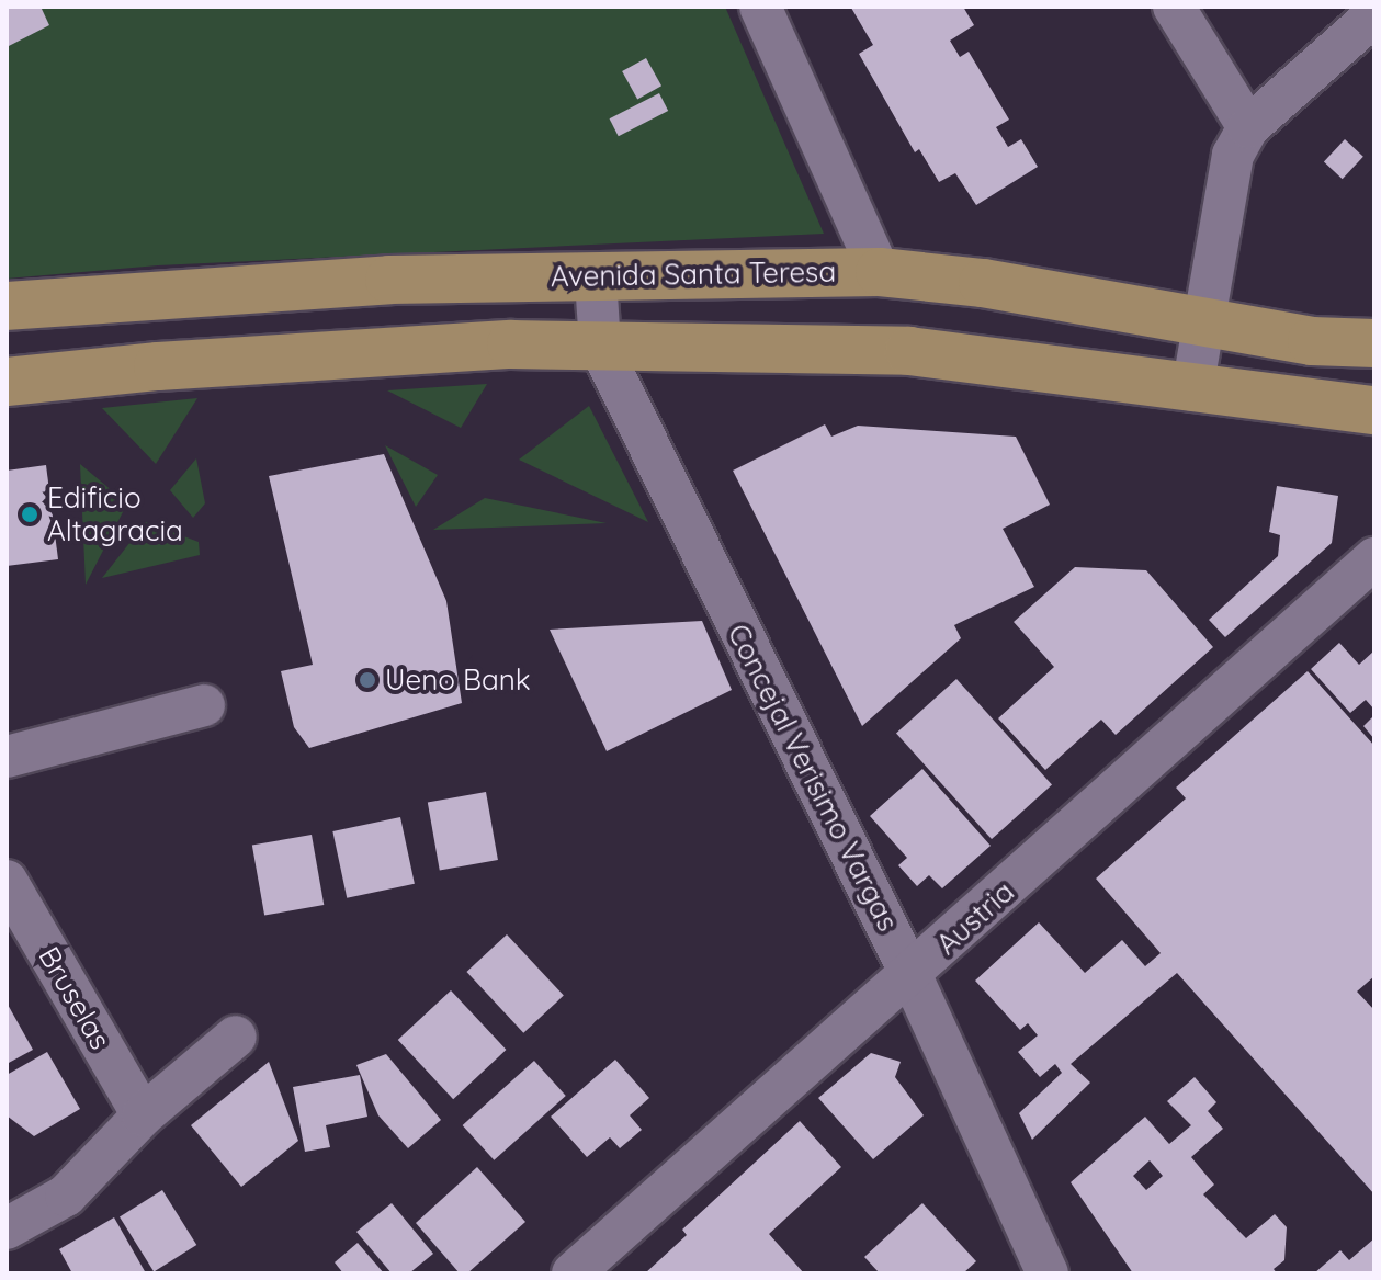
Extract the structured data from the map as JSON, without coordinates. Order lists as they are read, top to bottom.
{
  "streets": {
    "main road": ["Avenida Santa Teresa"],
    "street": ["Concejal Verisimo Vargas", "Austria", "Bruselas"]
  },
  "crossings": [
    ["Avenida Santa Teresa", "Concejal Verisimo Vargas"],
    ["Concejal Verisimo Vargas", "Austria"]
  ],
  "places": ["Edificio Altagracia", "Ueno Bank"]
}
